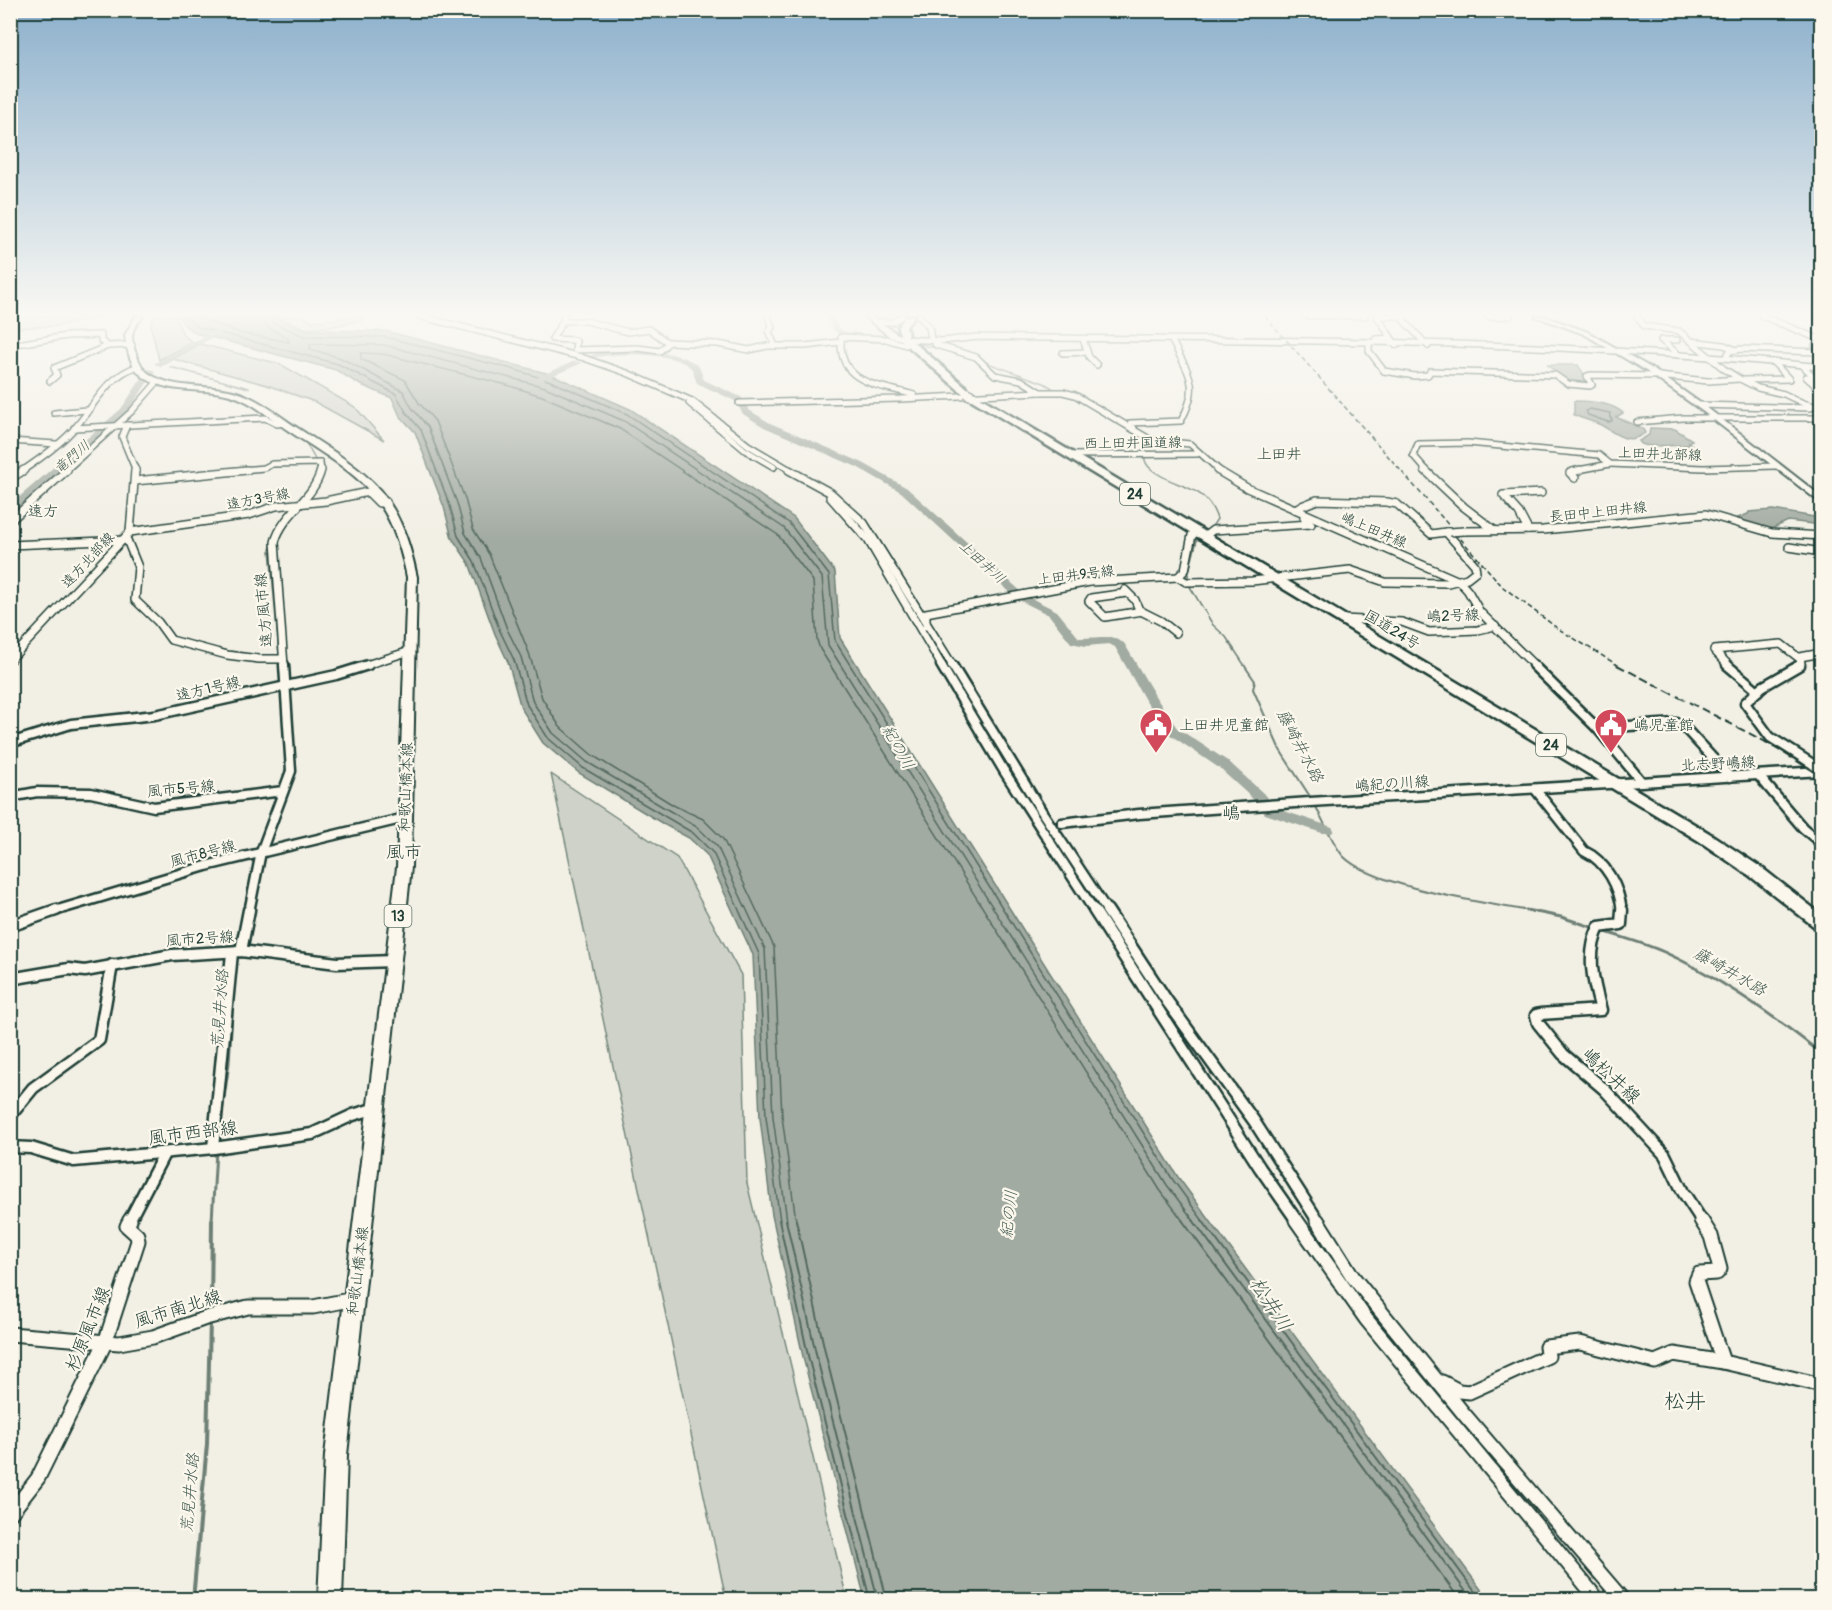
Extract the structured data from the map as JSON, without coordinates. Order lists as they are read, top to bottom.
{
  "streets": {
    "highway": ["24", "国道24号"],
    "main road": ["和歌山橋本線", "13"],
    "street": [
      "西上田井国道線",
      "上田井北部線",
      "遠方3号線",
      "長田中上田井線",
      "嶋上田井線",
      "遠方北部線",
      "上田井9号線",
      "遠方風市線",
      "嶋2号線",
      "遠方1号線",
      "北志野嶋線",
      "嶋紀の川線",
      "風市5号線",
      "風市8号線",
      "風市2号線",
      "嶋松井線",
      "風市西部線",
      "風市南北線",
      "杉原風市線"
    ]
  },
  "crossings": [
    ["西上田井国道線", "嶋上田井線"],
    ["西上田井国道線", "国道24号"],
    ["上田井北部線", "長田中上田井線"],
    ["遠方3号線", "遠方北部線"],
    ["遠方3号線", "遠方風市線"],
    ["遠方3号線", "和歌山橋本線"],
    ["嶋上田井線", "嶋2号線"],
    ["嶋上田井線", "北志野嶋線"],
    ["遠方北部線", "遠方風市線"],
    ["遠方風市線", "遠方1号線"],
    ["遠方風市線", "風市5号線"],
    ["遠方風市線", "風市8号線"],
    ["遠方風市線", "風市2号線"],
    ["遠方風市線", "風市西部線"],
    ["嶋2号線", "国道24号"],
    ["国道24号", "北志野嶋線"],
    ["国道24号", "嶋紀の川線"],
    ["遠方1号線", "和歌山橋本線"],
    ["北志野嶋線", "嶋紀の川線"],
    ["嶋紀の川線", "嶋松井線"],
    ["和歌山橋本線", "風市8号線"],
    ["和歌山橋本線", "風市2号線"],
    ["和歌山橋本線", "風市西部線"],
    ["和歌山橋本線", "風市南北線"],
    ["風市西部線", "杉原風市線"],
    ["風市南北線", "杉原風市線"]
  ],
  "districts": [
    "上田井",
    "遠方",
    "嶋",
    "風市",
    "松井"
  ],
  "water": [
    "竜門川",
    "上田井川",
    "藤崎井水路",
    "紀の川",
    "荒見井水路",
    "松井川"
  ],
  "places": {
    "public building": ["上田井児童館", "嶋児童館"]
  }
}
